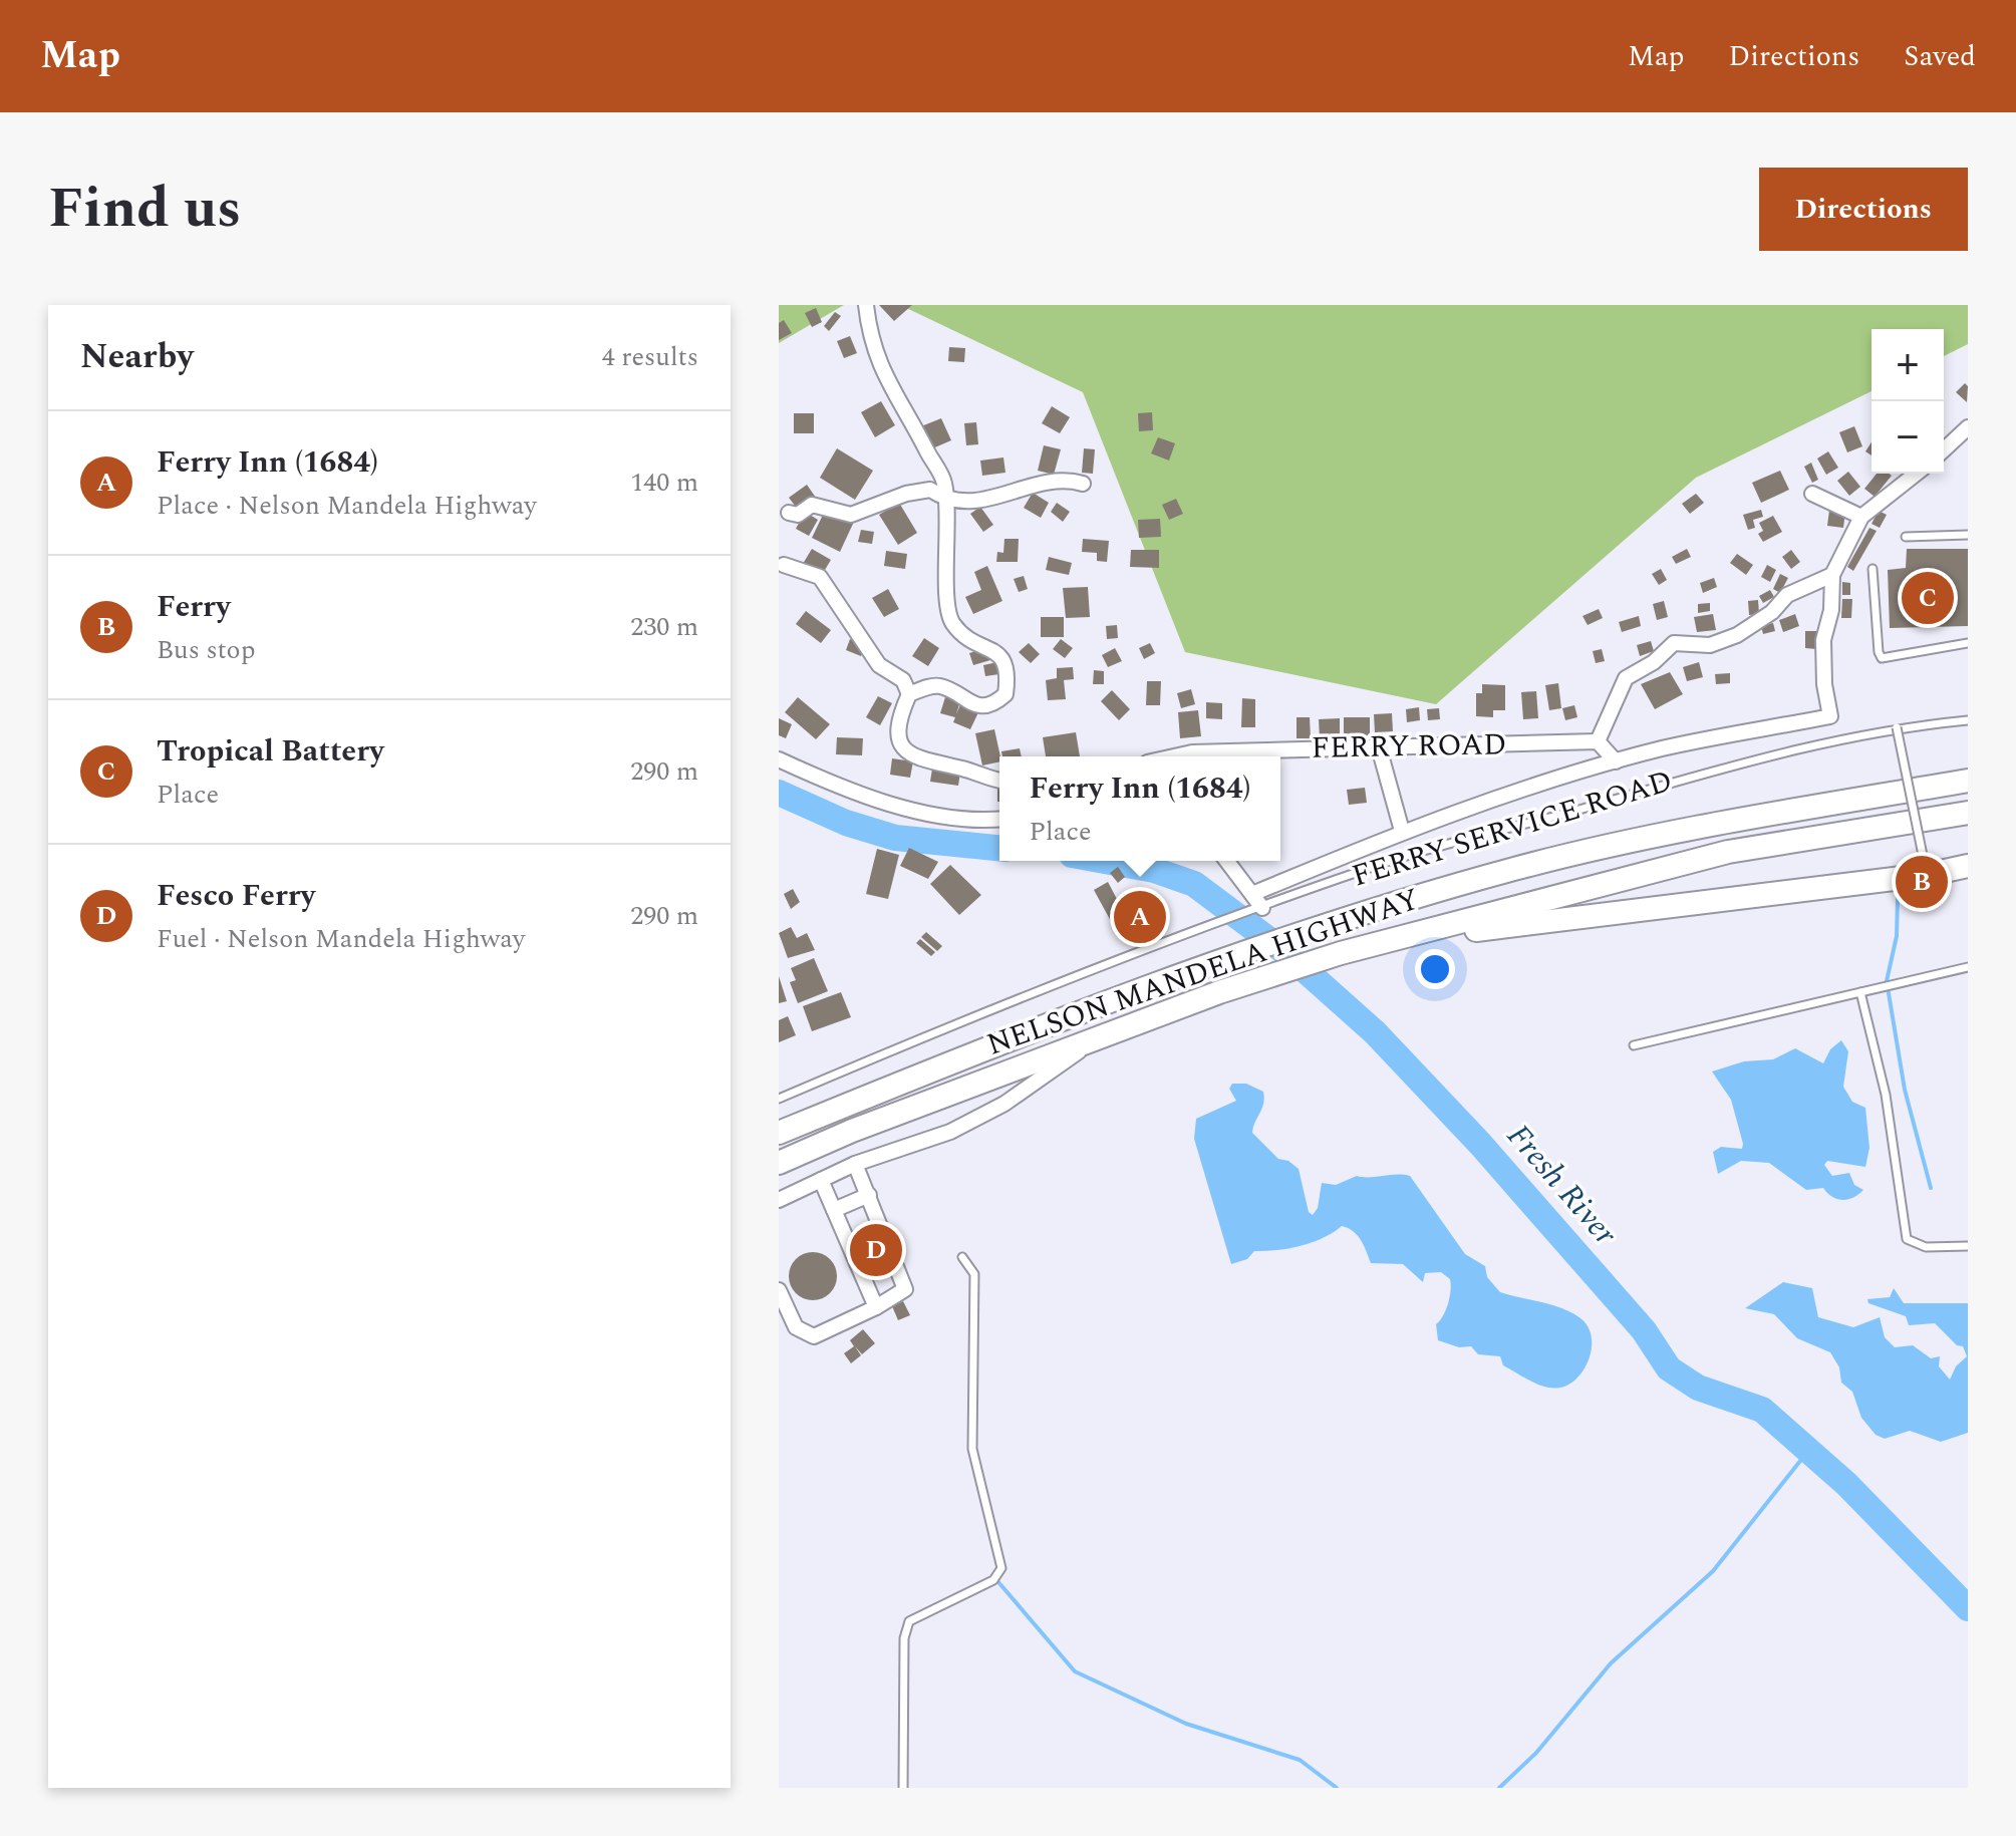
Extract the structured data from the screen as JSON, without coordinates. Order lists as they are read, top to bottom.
{
  "streets": {
    "highway": ["NELSON MANDELA HIGHWAY"],
    "street": ["FERRY ROAD"],
    "lane": ["FERRY SERVICE ROAD"]
  },
  "water": ["Fresh River"],
  "page": {
    "header": "Map",
    "nav": ["Map", "Directions", "Saved"],
    "title": "Find us",
    "buttons": "Directions",
    "heading": ["Nearby", "4 results"],
    "map_buttons": ["+", "−"],
    "list": [
      {
        "mark": "A",
        "name": "Ferry Inn (1684)",
        "note": "Place · Nelson Mandela Highway",
        "value": "140 m"
      },
      {
        "mark": "B",
        "name": "Ferry",
        "note": "Bus stop",
        "value": "230 m"
      },
      {
        "mark": "C",
        "name": "Tropical Battery",
        "note": "Place",
        "value": "290 m"
      },
      {
        "mark": "D",
        "name": "Fesco Ferry",
        "note": "Fuel · Nelson Mandela Highway",
        "value": "290 m"
      }
    ],
    "pins": [
      "C",
      "B",
      "A",
      "D"
    ],
    "popup": ["Ferry Inn (1684)", "Place"]
  }
}
